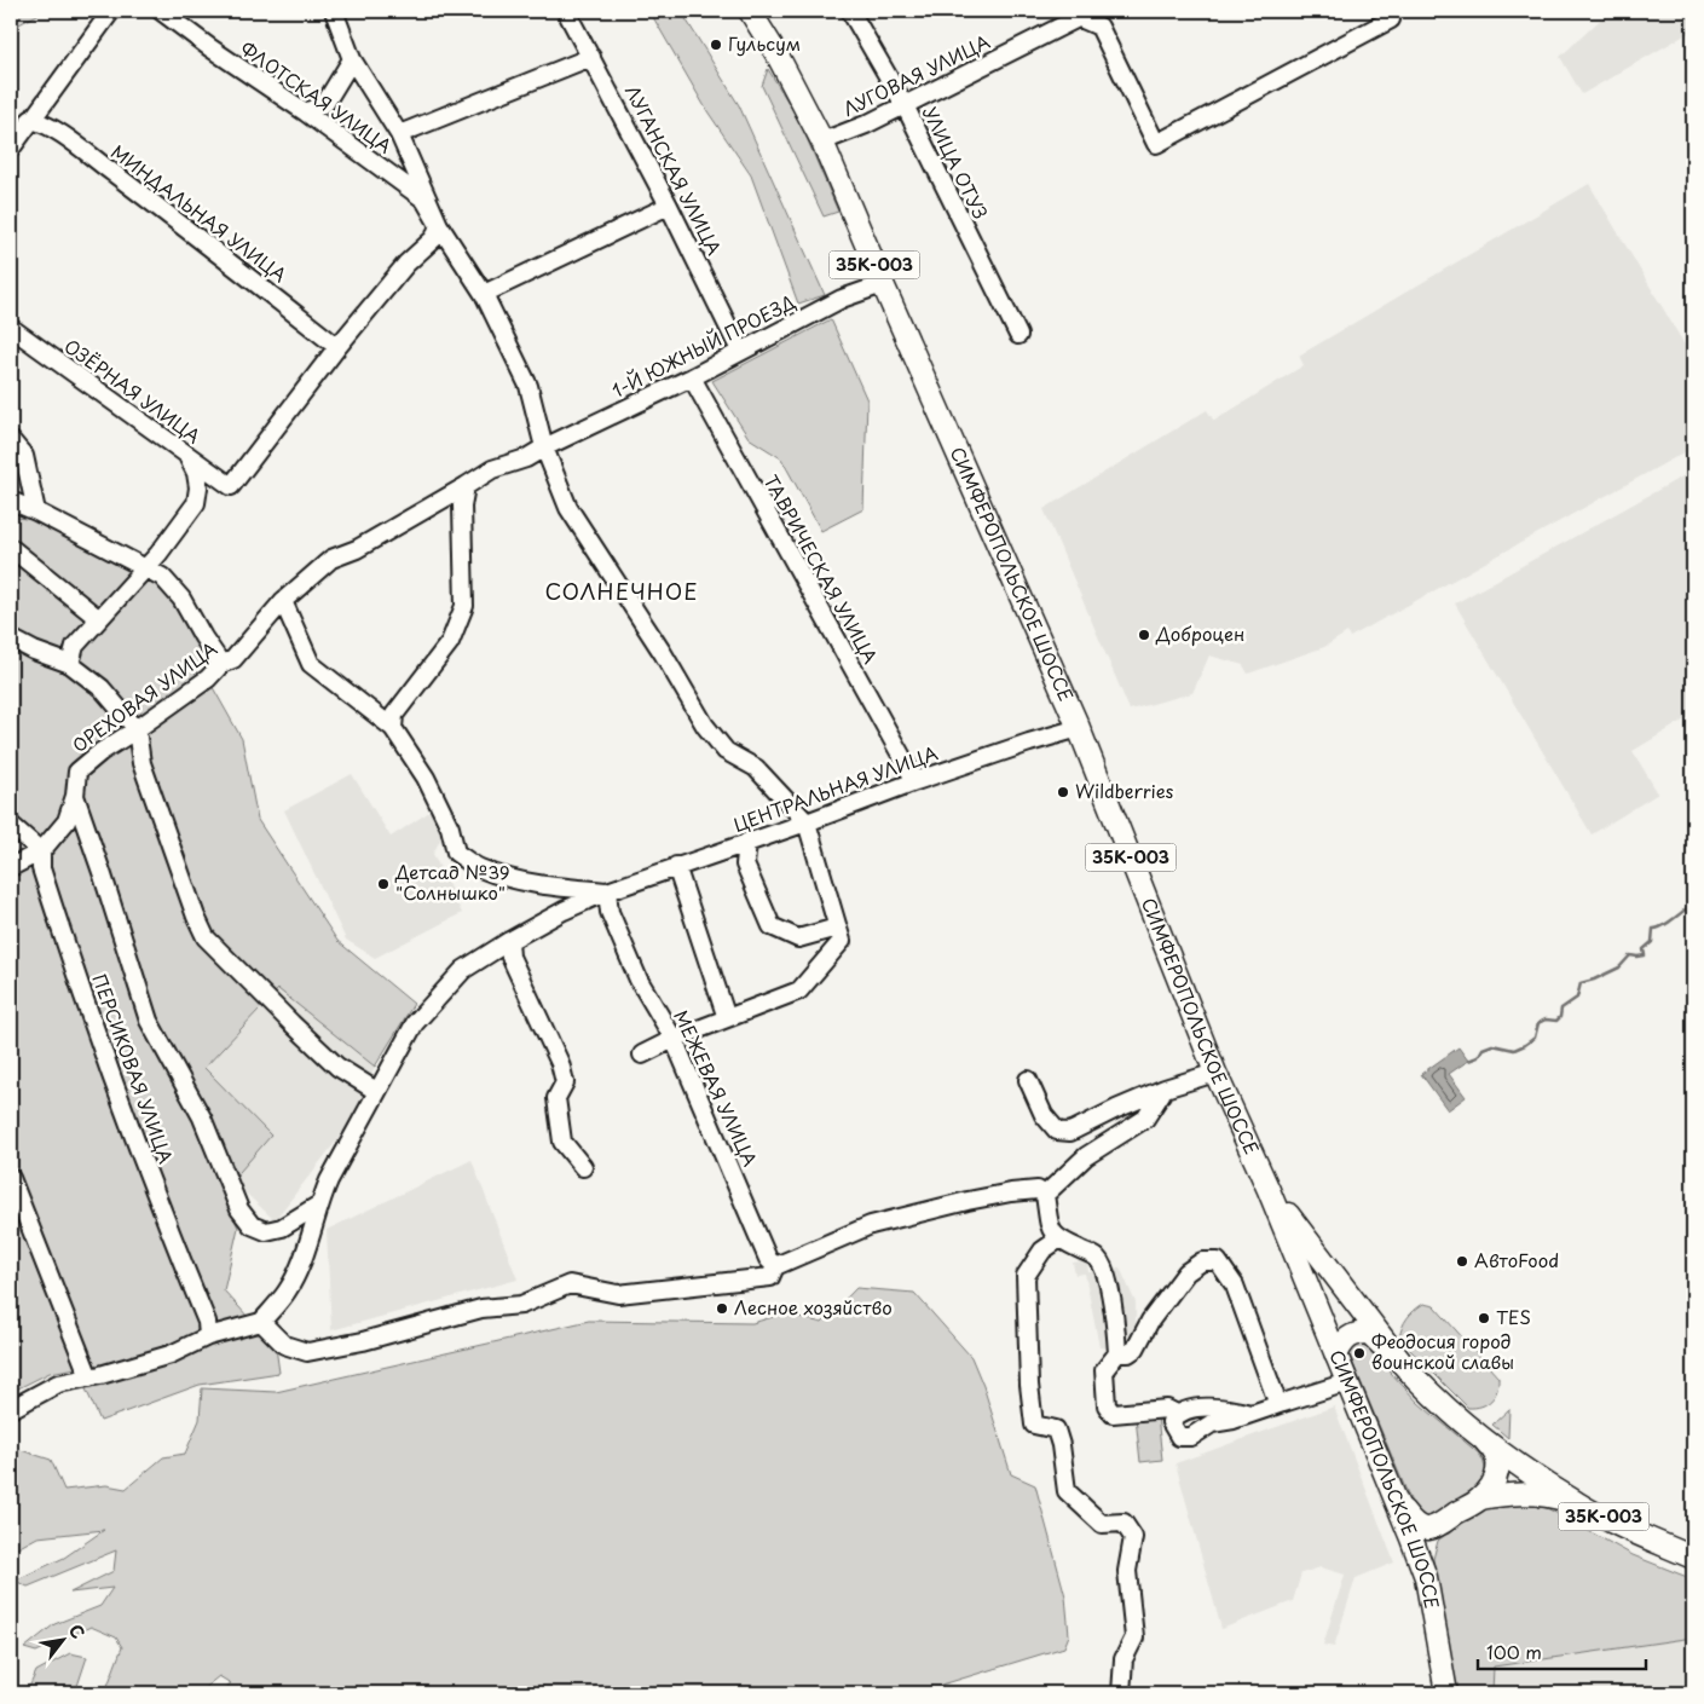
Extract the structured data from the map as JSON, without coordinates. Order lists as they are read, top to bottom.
{
  "streets": {
    "main road": ["35К-003", "СИМФЕРОПОЛЬСКОЕ ШОССЕ"],
    "street": [
      "ЛУГОВАЯ УЛИЦА",
      "ФЛОТСКАЯ УЛИЦА",
      "УЛИЦА ОТУЗ",
      "ЛУГАНСКАЯ УЛИЦА",
      "МИНДАЛЬНАЯ УЛИЦА",
      "1-Й ЮЖНЫЙ ПРОЕЗД",
      "ОЗЁРНАЯ УЛИЦА",
      "ТАВРИЧЕСКАЯ УЛИЦА",
      "ОРЕХОВАЯ УЛИЦА",
      "ЦЕНТРАЛЬНАЯ УЛИЦА",
      "ПЕРСИКОВАЯ УЛИЦА",
      "МЕЖЕВАЯ УЛИЦА"
    ]
  },
  "crossings": [
    ["ЛУГОВАЯ УЛИЦА", "УЛИЦА ОТУЗ"],
    ["ЛУГОВАЯ УЛИЦА", "СИМФЕРОПОЛЬСКОЕ ШОССЕ"],
    ["ЛУГАНСКАЯ УЛИЦА", "1-Й ЮЖНЫЙ ПРОЕЗД"],
    ["МИНДАЛЬНАЯ УЛИЦА", "ОЗЁРНАЯ УЛИЦА"],
    ["35К-003", "СИМФЕРОПОЛЬСКОЕ ШОССЕ"],
    ["1-Й ЮЖНЫЙ ПРОЕЗД", "ТАВРИЧЕСКАЯ УЛИЦА"],
    ["1-Й ЮЖНЫЙ ПРОЕЗД", "СИМФЕРОПОЛЬСКОЕ ШОССЕ"],
    ["1-Й ЮЖНЫЙ ПРОЕЗД", "ОРЕХОВАЯ УЛИЦА"],
    ["ТАВРИЧЕСКАЯ УЛИЦА", "ЦЕНТРАЛЬНАЯ УЛИЦА"],
    ["СИМФЕРОПОЛЬСКОЕ ШОССЕ", "ЦЕНТРАЛЬНАЯ УЛИЦА"],
    ["ОРЕХОВАЯ УЛИЦА", "ЦЕНТРАЛЬНАЯ УЛИЦА"],
    ["ОРЕХОВАЯ УЛИЦА", "ПЕРСИКОВАЯ УЛИЦА"],
    ["ЦЕНТРАЛЬНАЯ УЛИЦА", "МЕЖЕВАЯ УЛИЦА"]
  ],
  "districts": ["СОЛНЕЧНОЕ"],
  "places": [
    "Гульсум",
    "Доброцен",
    "Wildberries",
    "Детсад №39 \"Солнышко\"",
    "АвтоFood",
    "Лесное хозяйство",
    "TES",
    "Феодосия город воинской славы"
  ],
  "scale_bar": "100 m",
  "north": "top right"
}
